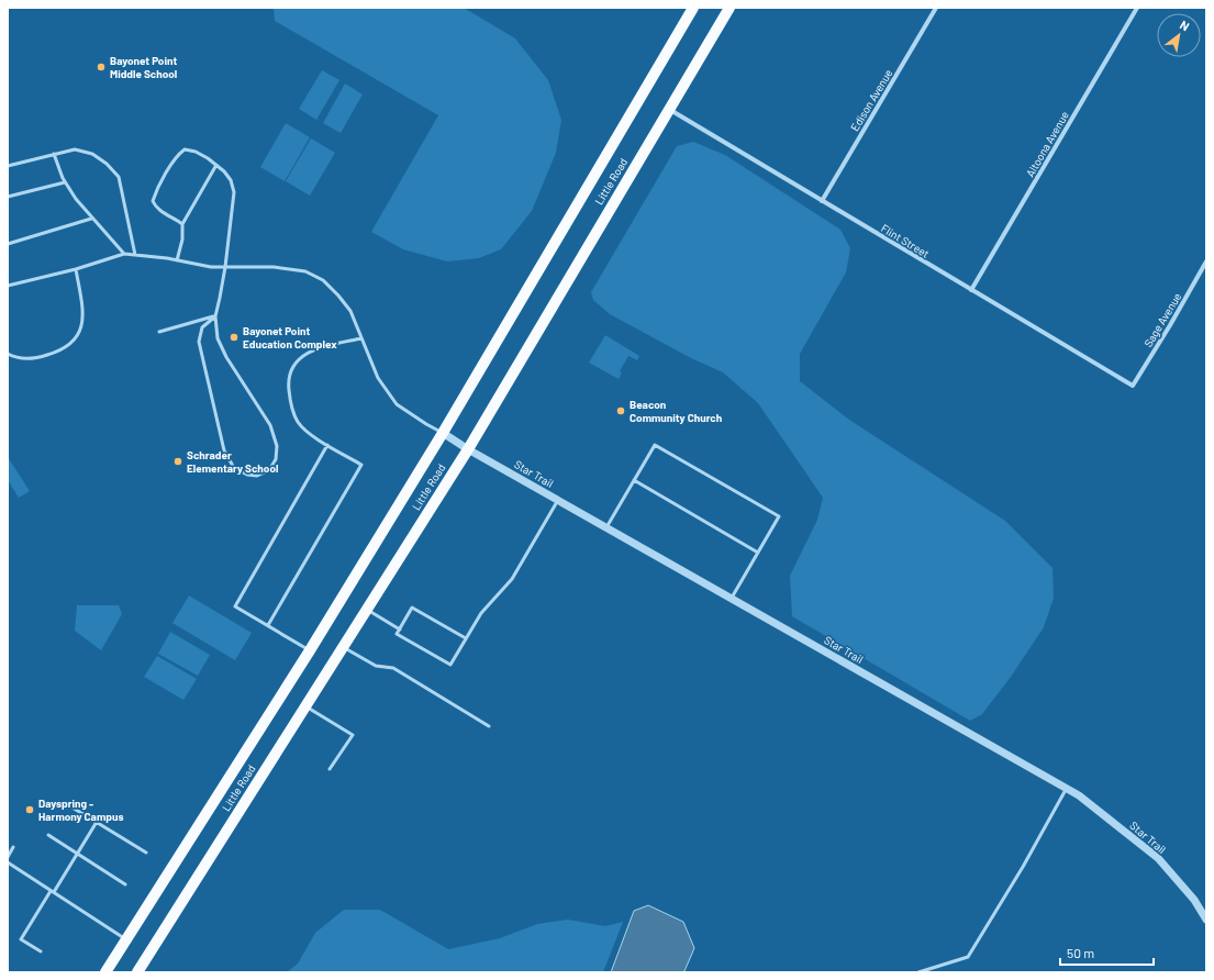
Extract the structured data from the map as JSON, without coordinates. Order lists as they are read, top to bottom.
{
  "streets": {
    "main road": ["Little Road"],
    "street": [
      "Edison Avenue",
      "Altoona Avenue",
      "Flint Street",
      "Sage Avenue",
      "Star Trail"
    ]
  },
  "crossings": [
    ["Edison Avenue", "Flint Street"],
    ["Altoona Avenue", "Flint Street"],
    ["Little Road", "Flint Street"],
    ["Little Road", "Star Trail"],
    ["Flint Street", "Sage Avenue"]
  ],
  "places": [
    "Bayonet Point Middle School",
    "Bayonet Point Education Complex",
    "Beacon Community Church",
    "Schrader Elementary School",
    "Dayspring - Harmony Campus"
  ],
  "scale_bar": "50 m",
  "north": "top right"
}
